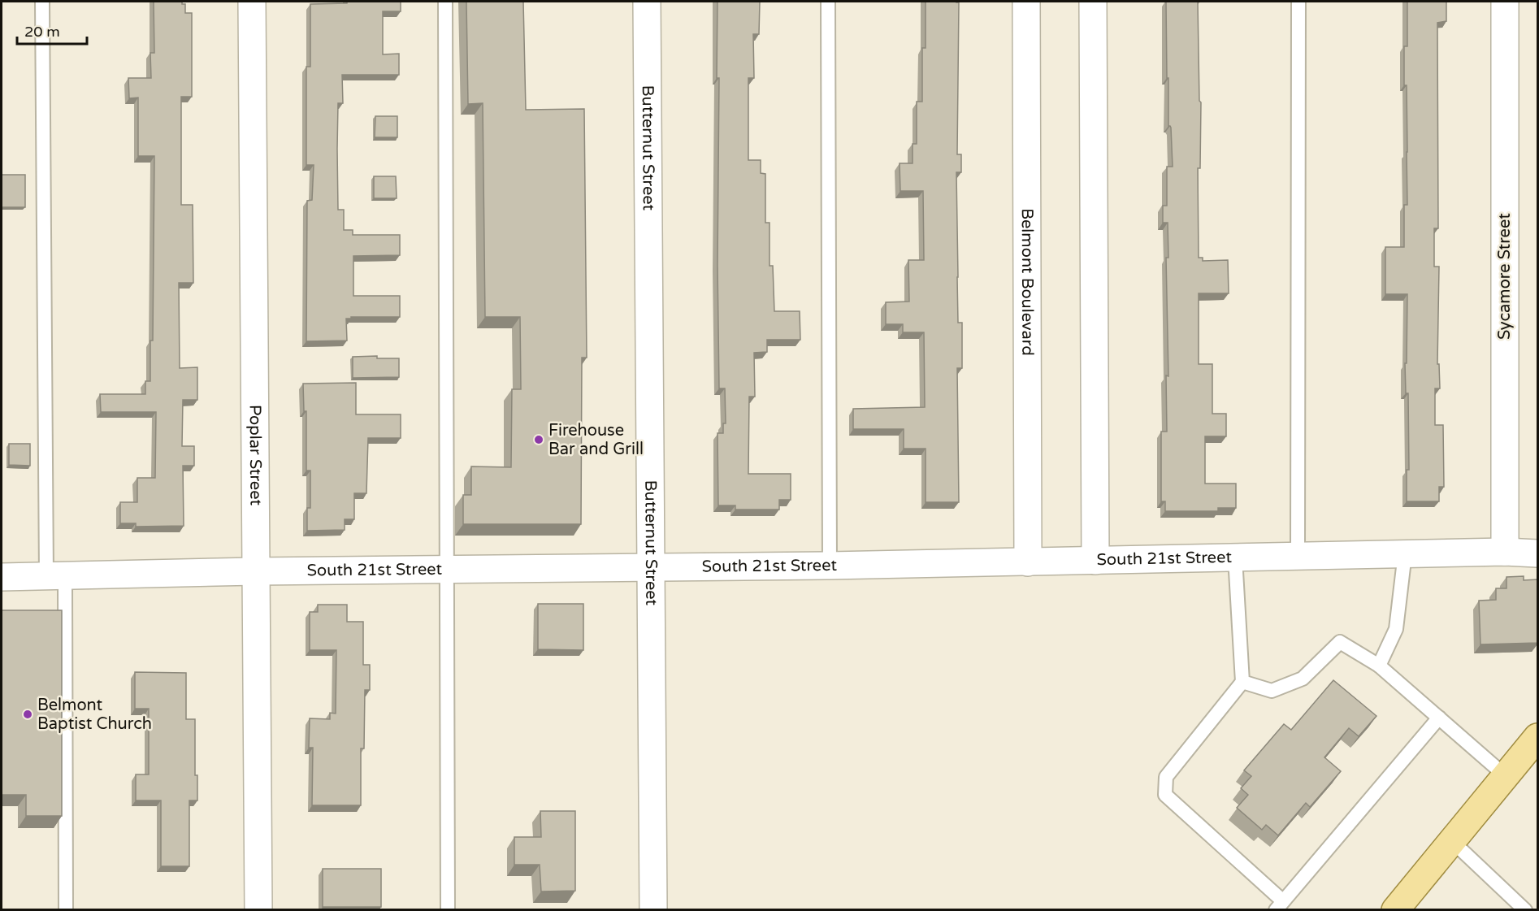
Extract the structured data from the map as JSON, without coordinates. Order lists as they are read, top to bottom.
{
  "streets": {
    "street": [
      "Butternut Street",
      "Sycamore Street",
      "Belmont Boulevard",
      "Poplar Street",
      "South 21st Street"
    ]
  },
  "crossings": [
    ["Butternut Street", "South 21st Street"],
    ["Sycamore Street", "South 21st Street"],
    ["Belmont Boulevard", "South 21st Street"],
    ["Poplar Street", "South 21st Street"]
  ],
  "places": ["Firehouse Bar and Grill", "Belmont Baptist Church"],
  "scale_bar": "20 m"
}
